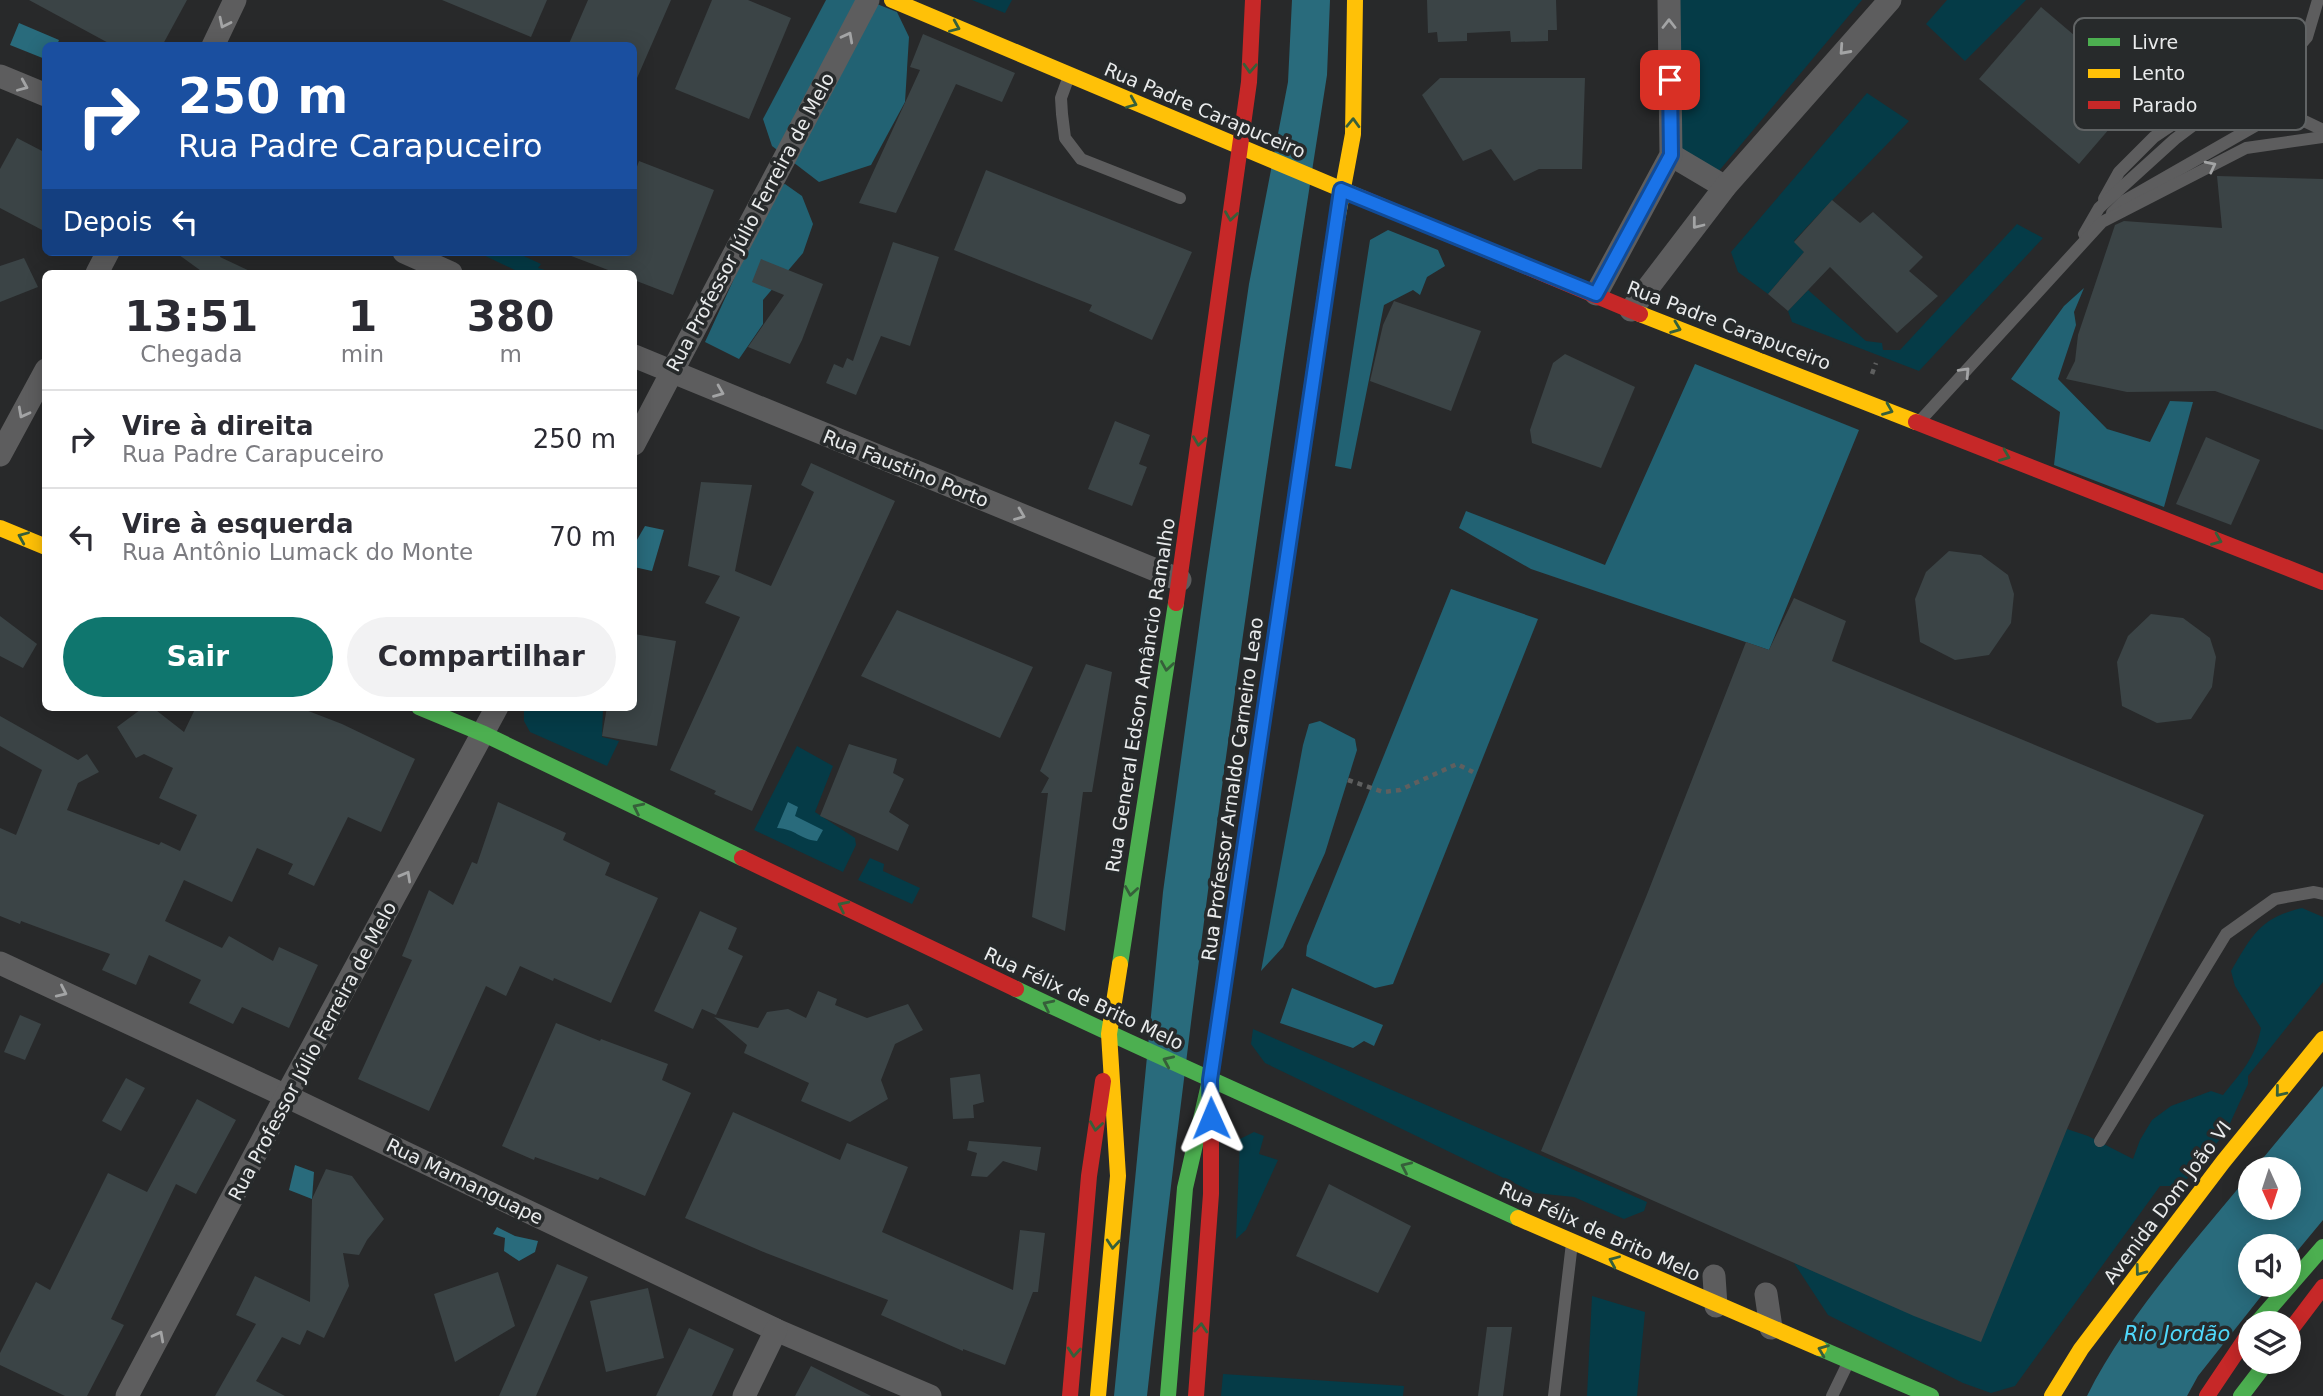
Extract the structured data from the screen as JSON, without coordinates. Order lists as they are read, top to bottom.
{
  "streets": {
    "main road": [
      "Rua Padre Carapuceiro",
      "Rua General Edson Amâncio Ramalho",
      "Rua Professor Arnaldo Carneiro Leao",
      "Rua Félix de Brito Melo",
      "Avenida Dom João VI"
    ],
    "street": ["Rua Professor Júlio Ferreira de Melo", "Rua Faustino Porto", "Rua Mamanguape"]
  },
  "crossings": [
    ["Rua Padre Carapuceiro", "Rua General Edson Amâncio Ramalho"],
    ["Rua Padre Carapuceiro", "Rua Professor Arnaldo Carneiro Leao"],
    ["Rua Professor Júlio Ferreira de Melo", "Rua Faustino Porto"],
    ["Rua Professor Júlio Ferreira de Melo", "Rua Félix de Brito Melo"],
    ["Rua Professor Júlio Ferreira de Melo", "Rua Mamanguape"],
    ["Rua Faustino Porto", "Rua General Edson Amâncio Ramalho"],
    ["Rua General Edson Amâncio Ramalho", "Rua Félix de Brito Melo"],
    ["Rua Professor Arnaldo Carneiro Leao", "Rua Félix de Brito Melo"]
  ],
  "one_way": [
    "Rua Padre Carapuceiro",
    "Rua Professor Júlio Ferreira de Melo",
    "Rua Faustino Porto",
    "Rua Félix de Brito Melo"
  ],
  "water": ["Rio Jordão"],
  "legend": ["Livre", "Lento", "Parado"],
  "north": "bottom",
  "page": {
    "turn": ["250 m", "Rua Padre Carapuceiro"],
    "then": "Depois",
    "eta": [
      "13:51",
      "Chegada",
      "1",
      "min",
      "380",
      "m"
    ],
    "list": [
      {
        "name": "Vire à direita",
        "note": "Rua Padre Carapuceiro",
        "value": "250 m"
      },
      {
        "name": "Vire à esquerda",
        "note": "Rua Antônio Lumack do Monte",
        "value": "70 m"
      }
    ],
    "buttons": ["Sair", "Compartilhar"]
  }
}
